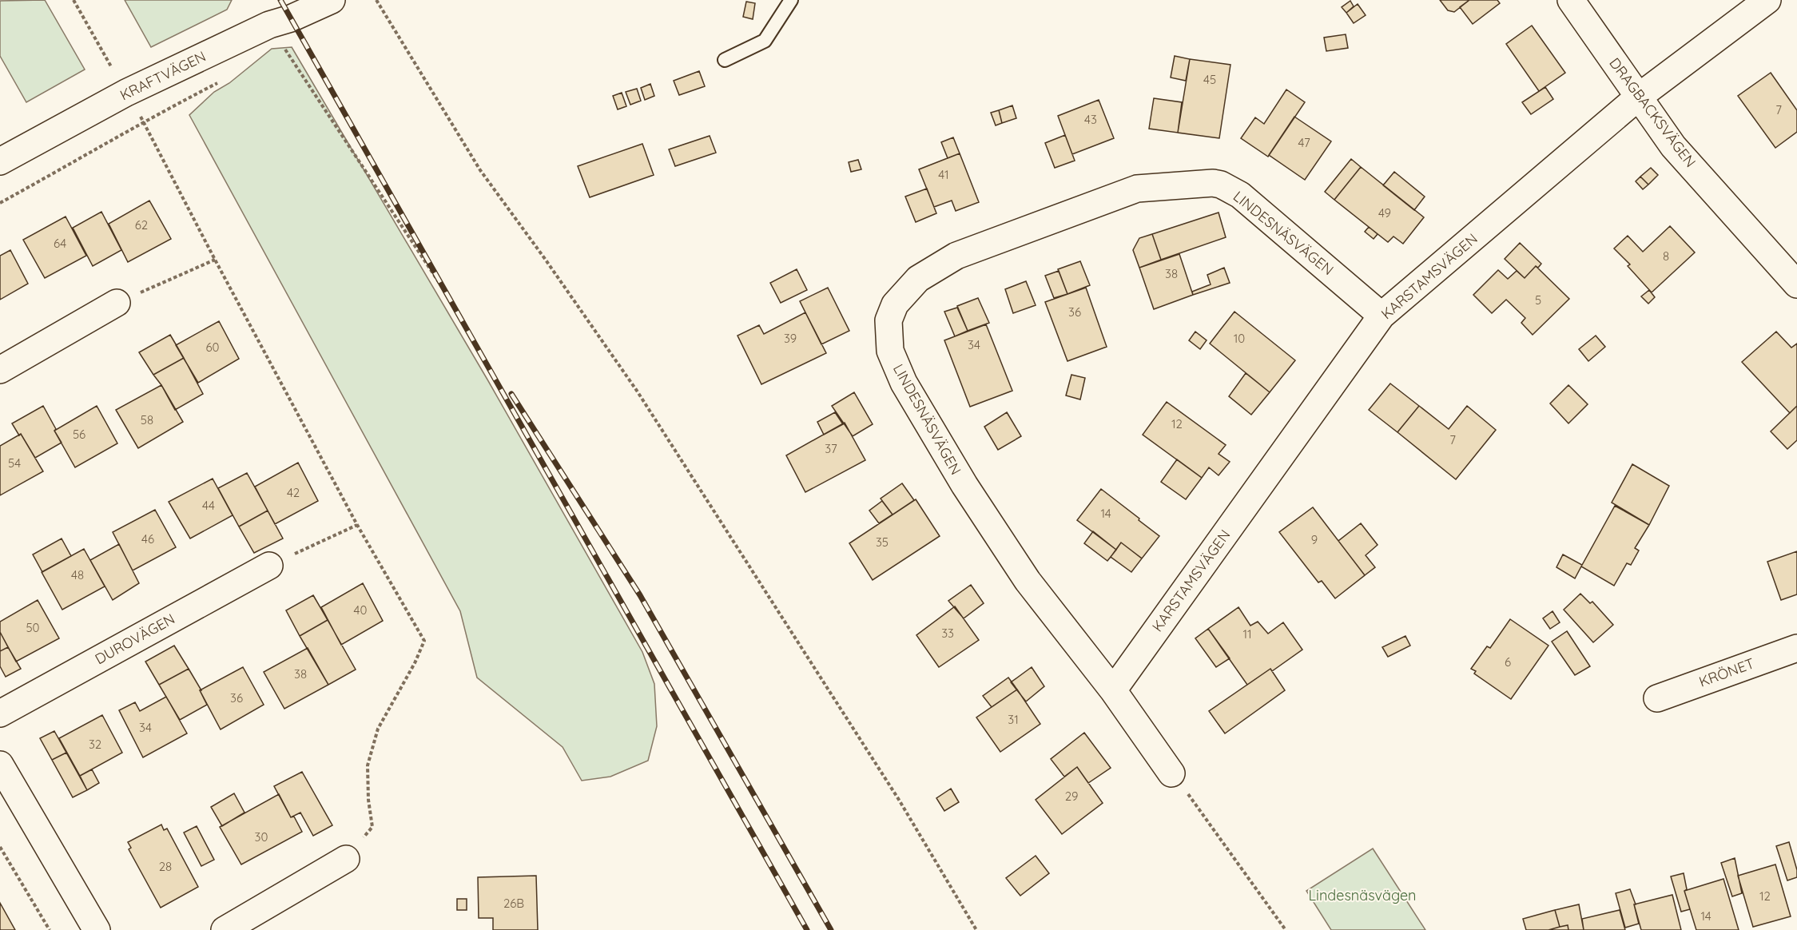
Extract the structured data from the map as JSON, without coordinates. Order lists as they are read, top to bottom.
{
  "streets": {
    "street": [
      "KRAFTVÄGEN",
      "DRAGBACKSVÄGEN",
      "LINDESNÄSVÄGEN",
      "KARSTAMSVÄGEN",
      "DUROVÄGEN",
      "KRÖNET"
    ]
  },
  "crossings": [
    ["DRAGBACKSVÄGEN", "KARSTAMSVÄGEN"],
    ["LINDESNÄSVÄGEN", "KARSTAMSVÄGEN"]
  ],
  "parks": ["Lindesnäsvägen"],
  "house_numbers": [
    "45",
    "7",
    "43",
    "47",
    "41",
    "49",
    "62",
    "64",
    "8",
    "38",
    "5",
    "36",
    "39",
    "10",
    "34",
    "60",
    "58",
    "12",
    "56",
    "7",
    "37",
    "54",
    "42",
    "44",
    "14",
    "46",
    "9",
    "35",
    "48",
    "40",
    "50",
    "33",
    "11",
    "6",
    "38",
    "36",
    "31",
    "34",
    "32",
    "29",
    "30",
    "28",
    "12",
    "26B",
    "14"
  ]
}
